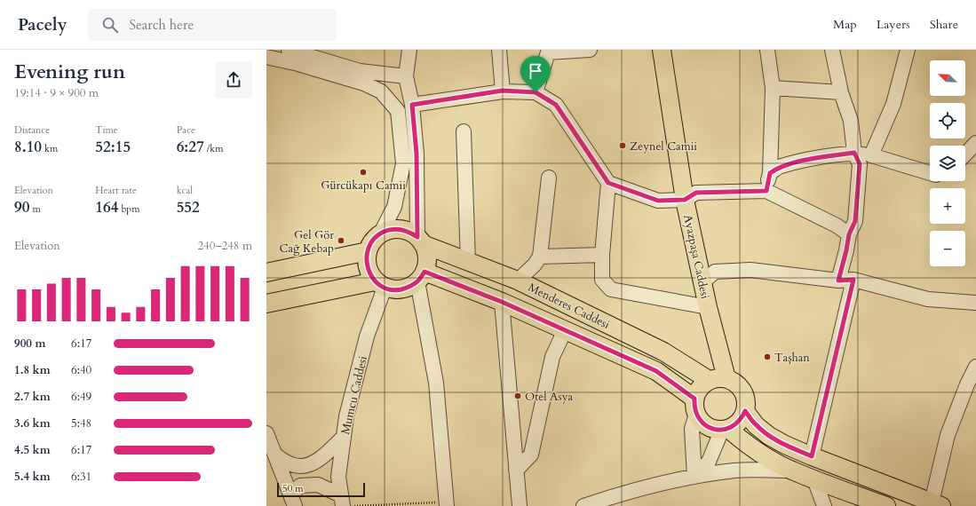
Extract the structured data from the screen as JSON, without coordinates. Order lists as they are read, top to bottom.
{
  "streets": {
    "main road": ["Ayazpaşa Caddesi", "Menderes Caddesi"],
    "street": ["Mumcu Caddesi"]
  },
  "crossings": [
    ["Ayazpaşa Caddesi", "Menderes Caddesi"],
    ["Menderes Caddesi", "Mumcu Caddesi"]
  ],
  "places": [
    "Zeynel Camii",
    "Gürcükapı Camii",
    "Gel Gör Cağ Kebap",
    "Taşhan",
    "Otel Asya"
  ],
  "scale_bar": "50 m",
  "north": "top left",
  "page": {
    "header": "Pacely",
    "search": "Search here",
    "nav": ["Map", "Layers", "Share"],
    "heading": ["Evening run", "19:14 · 9 × 900 m"],
    "map_buttons": ["+", "−"],
    "stats": [
      ["Distance", "8.10 km"],
      ["Time", "52:15"],
      ["Pace", "6:27 /km"],
      ["Elevation", "90 m"],
      ["Heart rate", "164 bpm"],
      ["kcal", "552"]
    ],
    "chart": ["Elevation", "240–248 m"],
    "list": [
      {
        "name": "900 m",
        "note": "6:17"
      },
      {
        "name": "1.8 km",
        "note": "6:40"
      },
      {
        "name": "2.7 km",
        "note": "6:49"
      },
      {
        "name": "3.6 km",
        "note": "5:48"
      },
      {
        "name": "4.5 km",
        "note": "6:17"
      },
      {
        "name": "5.4 km",
        "note": "6:31"
      }
    ],
    "scale": "50 m"
  }
}
